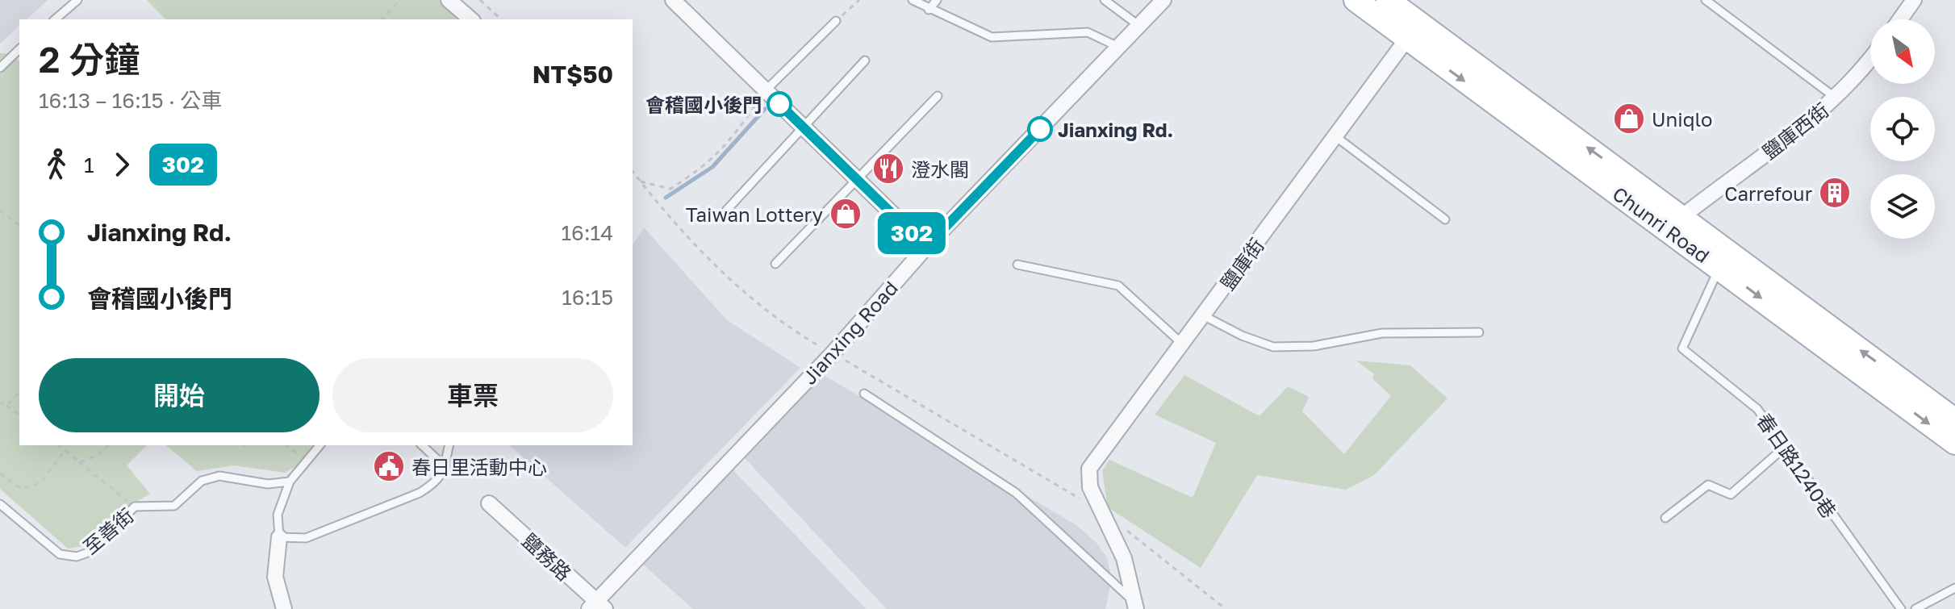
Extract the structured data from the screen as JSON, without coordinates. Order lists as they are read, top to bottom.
{
  "streets": {
    "main road": ["Chunri Road"],
    "street": [
      "鹽庫西街",
      "鹽庫街",
      "Jianxing Road",
      "鹽務路"
    ],
    "lane": ["春日路1240巷", "至善街"]
  },
  "crossings": [
    ["鹽庫西街", "Chunri Road"],
    ["Chunri Road", "鹽庫街"],
    ["Chunri Road", "春日路1240巷"],
    ["Jianxing Road", "鹽務路"]
  ],
  "places": {
    "other": ["會稽國小後門", "Jianxing Rd."],
    "shop": ["Uniqlo", "Taiwan Lottery"],
    "restaurant": ["澄水閣"],
    "building": ["Carrefour"],
    "public building": ["春日里活動中心"]
  },
  "lines": ["bus line 302"],
  "north": "bottom right",
  "page": {
    "on_map": "302",
    "heading": ["2 分鐘", "16:13 – 16:15 · 公車", "NT$50"],
    "legs": ["1", "302"],
    "list": [
      {
        "name": "Jianxing Rd.",
        "value": "16:14"
      },
      {
        "name": "會稽國小後門",
        "value": "16:15"
      }
    ],
    "buttons": ["開始", "車票"]
  }
}
